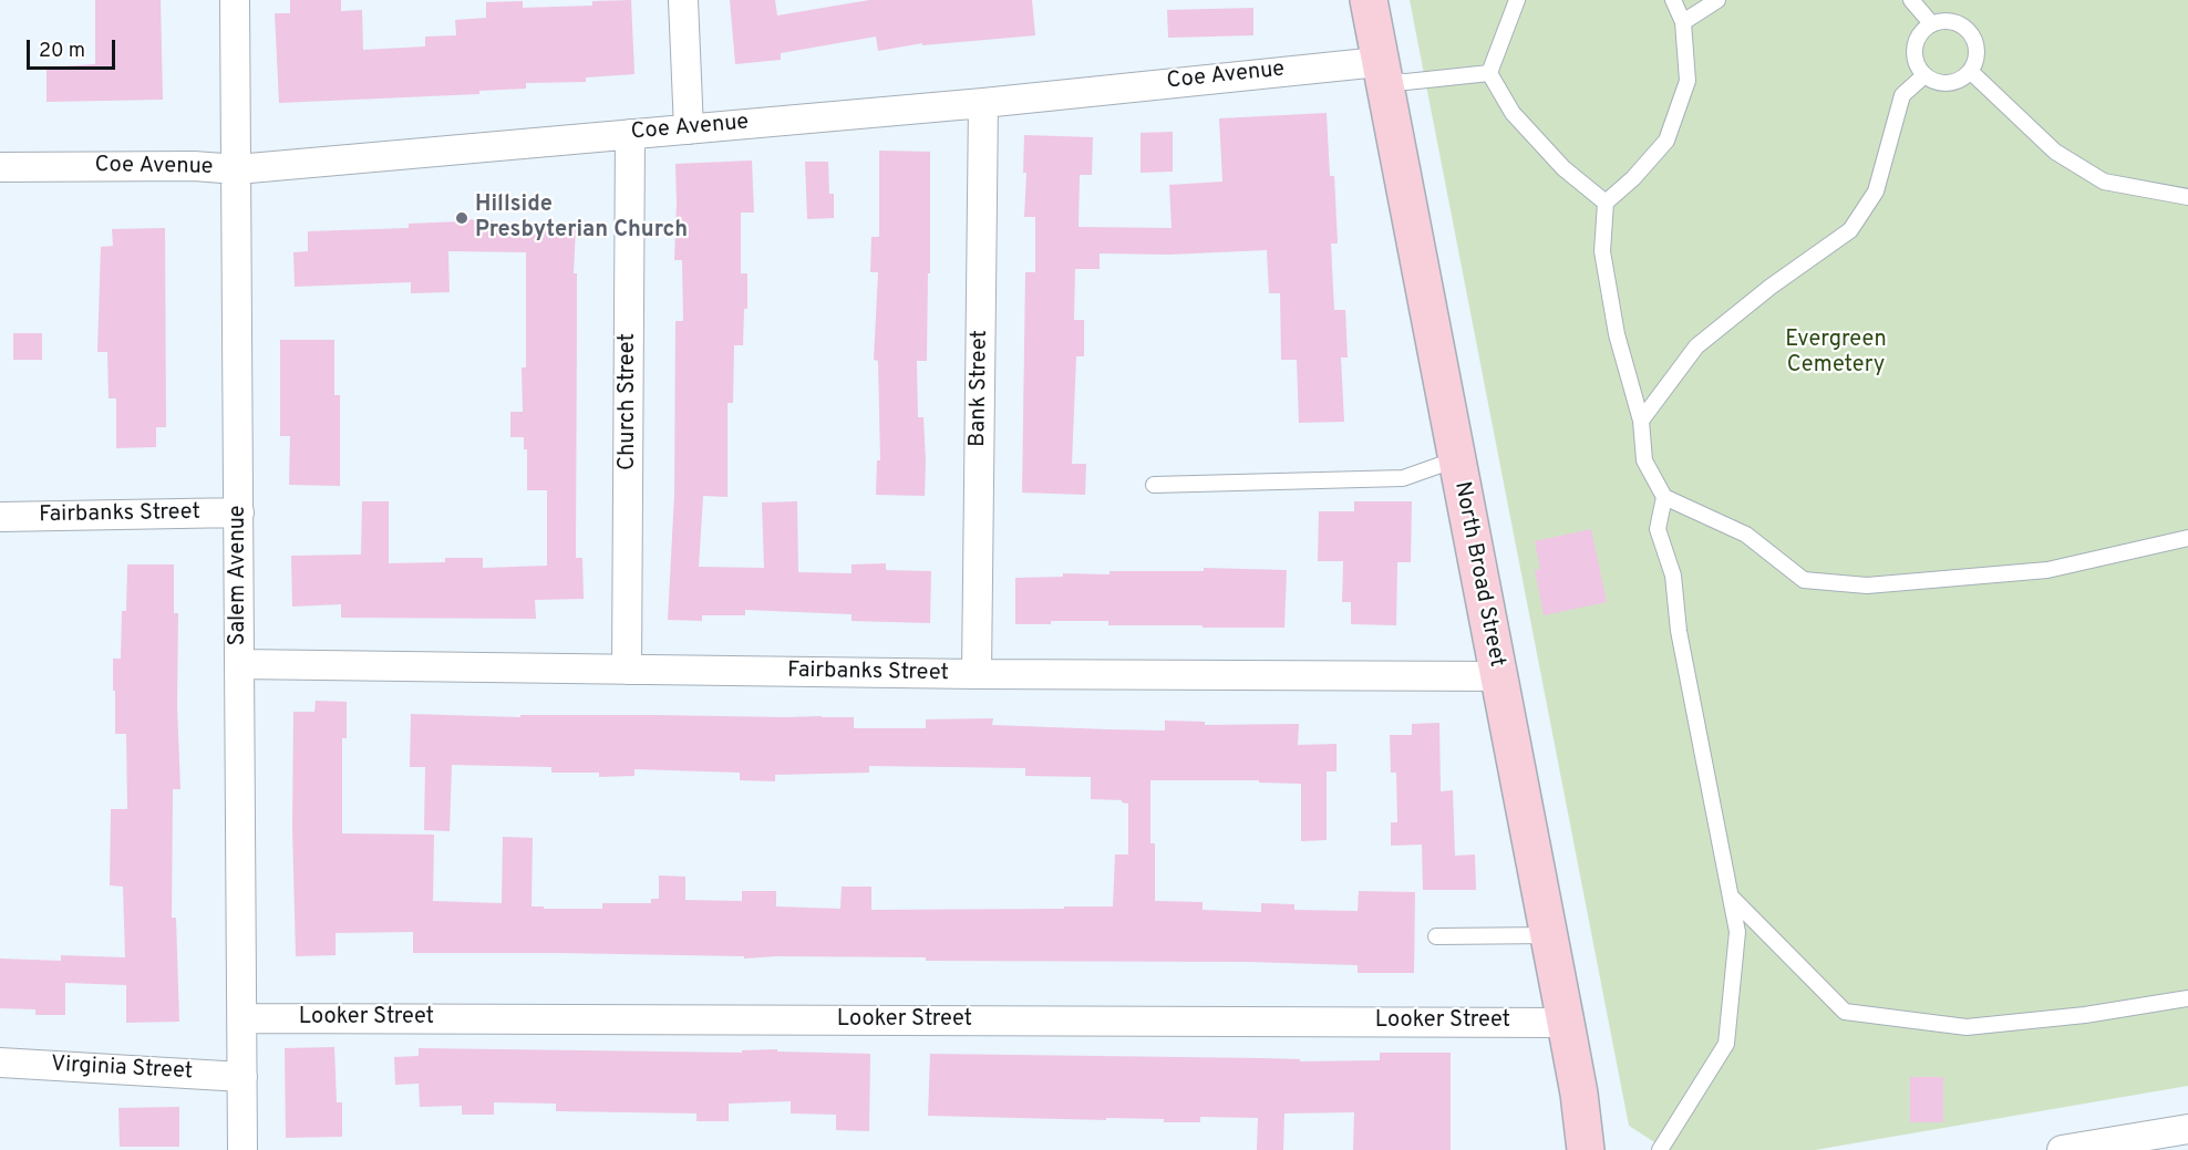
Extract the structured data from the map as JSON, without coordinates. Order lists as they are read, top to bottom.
{
  "streets": {
    "main road": ["North Broad Street"],
    "street": [
      "Coe Avenue",
      "Bank Street",
      "Church Street",
      "Fairbanks Street",
      "Salem Avenue",
      "Looker Street",
      "Virginia Street"
    ]
  },
  "crossings": [
    ["Coe Avenue", "Bank Street"],
    ["Coe Avenue", "Church Street"],
    ["Coe Avenue", "North Broad Street"],
    ["Coe Avenue", "Salem Avenue"],
    ["Bank Street", "Fairbanks Street"],
    ["Church Street", "Fairbanks Street"],
    ["Fairbanks Street", "North Broad Street"],
    ["Fairbanks Street", "Salem Avenue"],
    ["North Broad Street", "Looker Street"],
    ["Salem Avenue", "Looker Street"],
    ["Salem Avenue", "Virginia Street"]
  ],
  "parks": ["Evergreen Cemetery"],
  "places": ["Hillside Presbyterian Church"],
  "scale_bar": "20 m"
}
